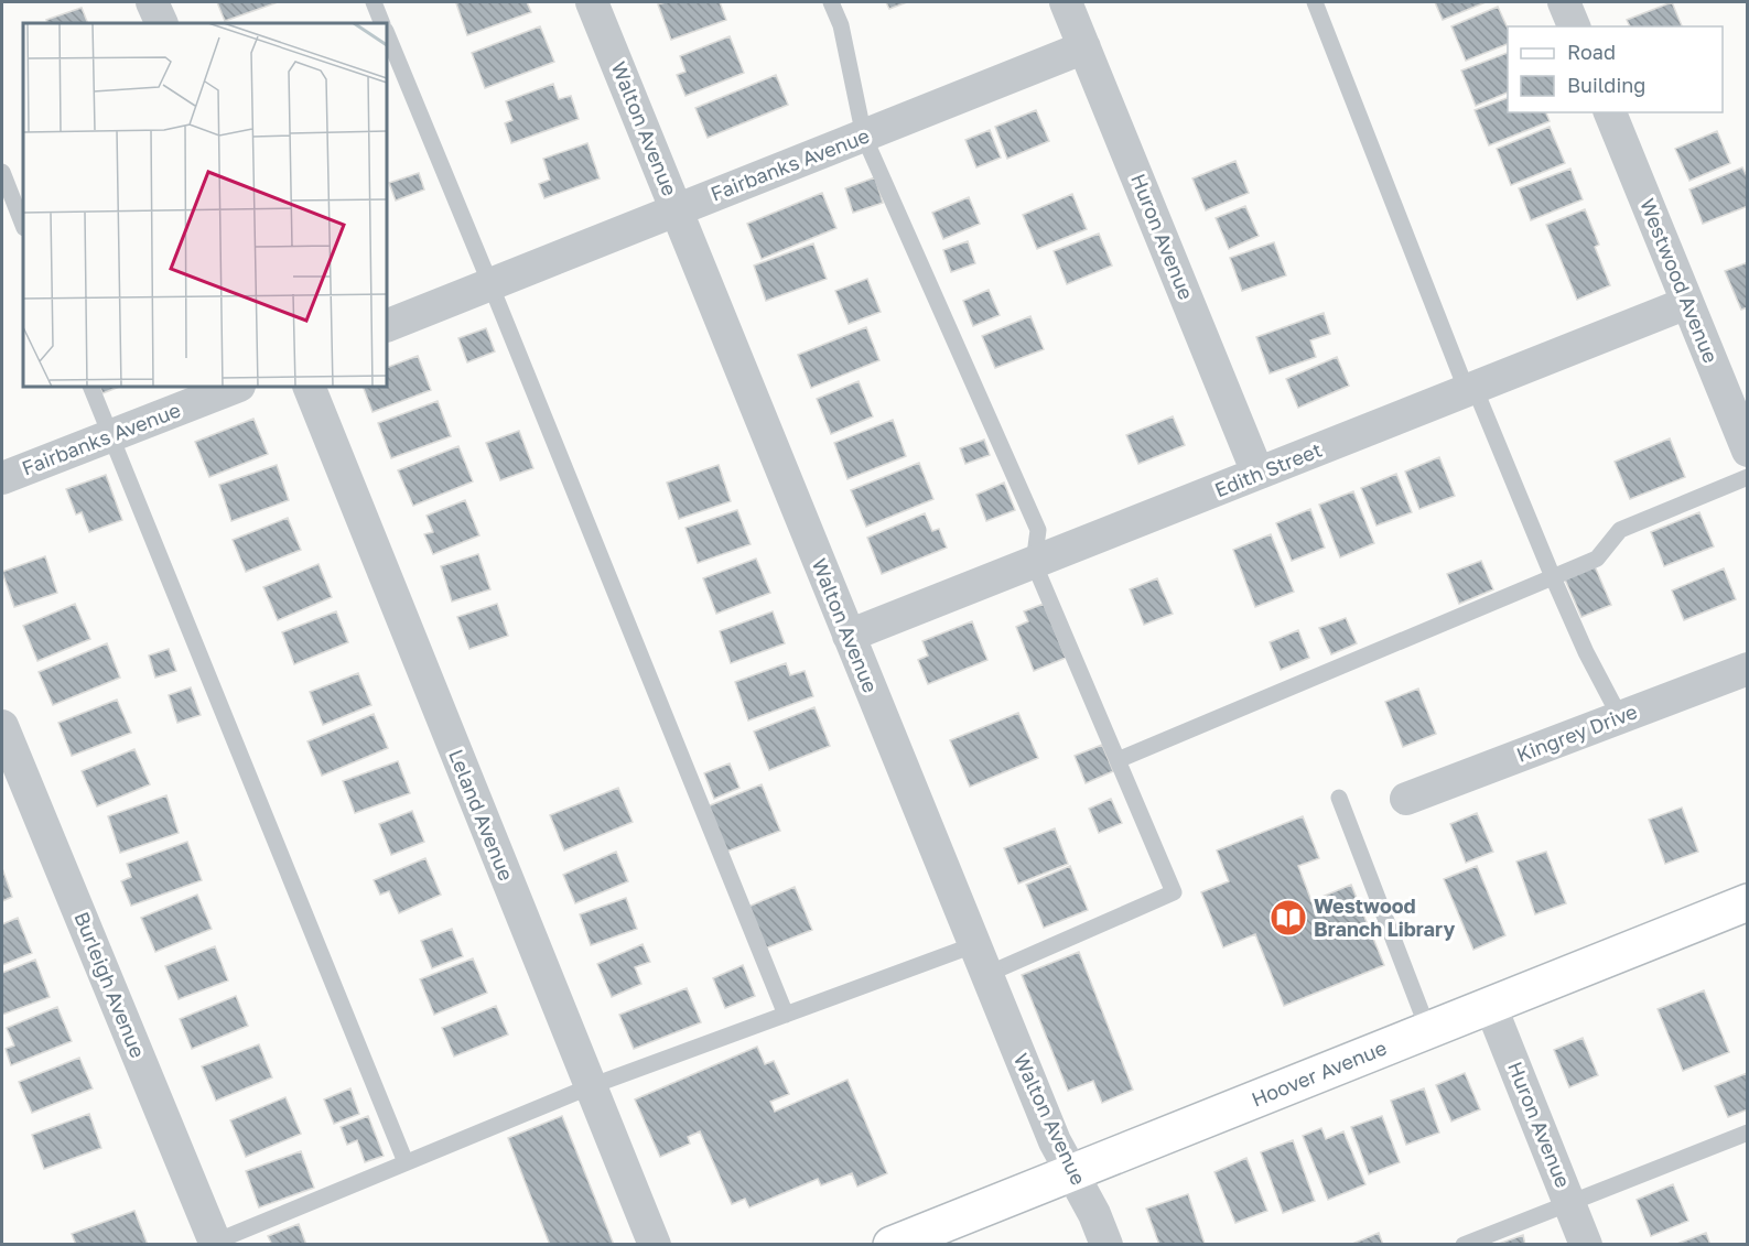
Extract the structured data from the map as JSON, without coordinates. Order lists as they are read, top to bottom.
{
  "streets": {
    "street": [
      "Walton Avenue",
      "Fairbanks Avenue",
      "Huron Avenue",
      "Westwood Avenue",
      "Edith Street",
      "Kingrey Drive",
      "Leland Avenue",
      "Burleigh Avenue",
      "Hoover Avenue"
    ]
  },
  "crossings": [
    ["Walton Avenue", "Fairbanks Avenue"],
    ["Walton Avenue", "Edith Street"],
    ["Walton Avenue", "Hoover Avenue"],
    ["Fairbanks Avenue", "Huron Avenue"],
    ["Huron Avenue", "Edith Street"],
    ["Huron Avenue", "Hoover Avenue"],
    ["Westwood Avenue", "Edith Street"]
  ],
  "places": {
    "library": ["Westwood Branch Library"]
  },
  "legend": ["Road", "Building"]
}
